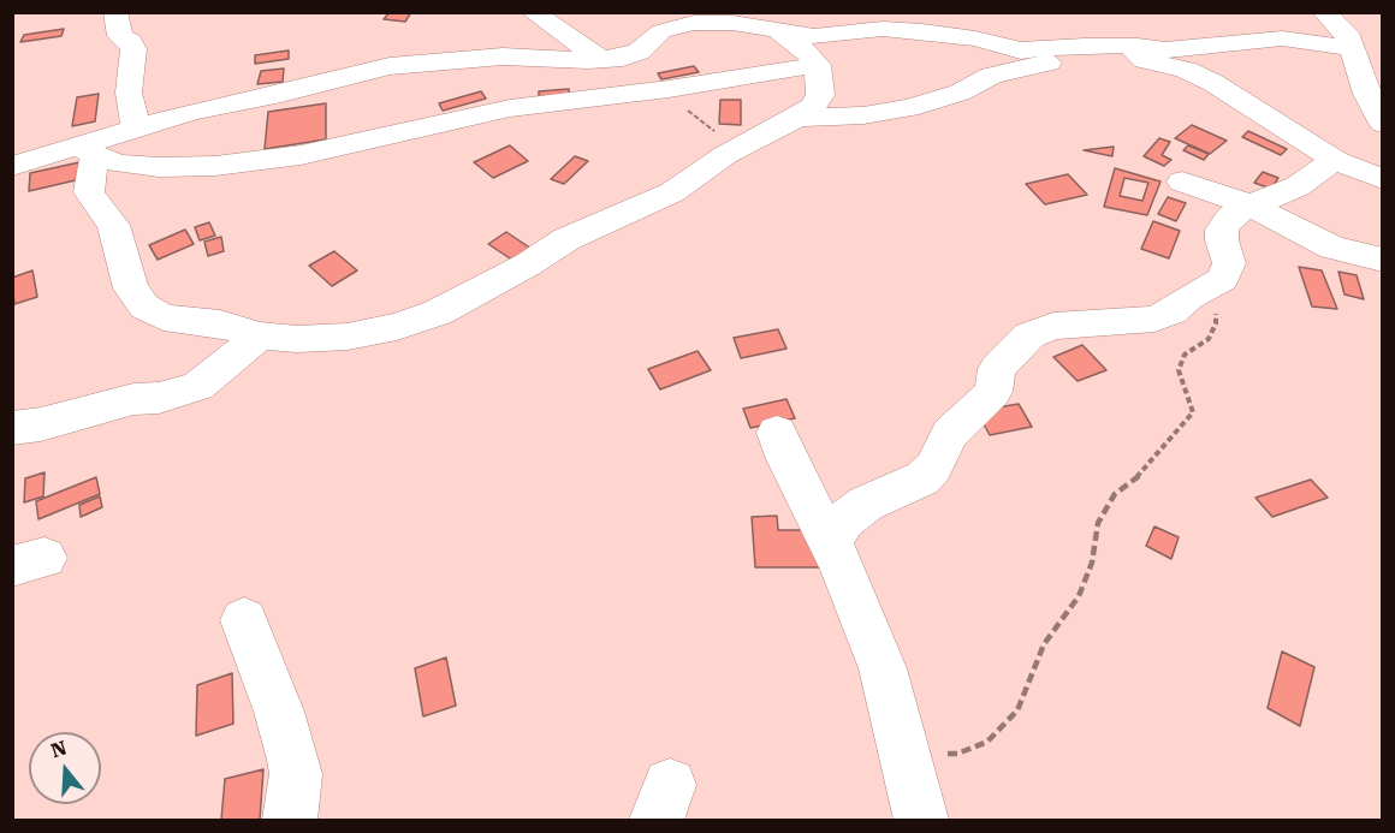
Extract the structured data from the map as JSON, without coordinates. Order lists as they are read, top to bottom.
{
  "north": "top"
}
